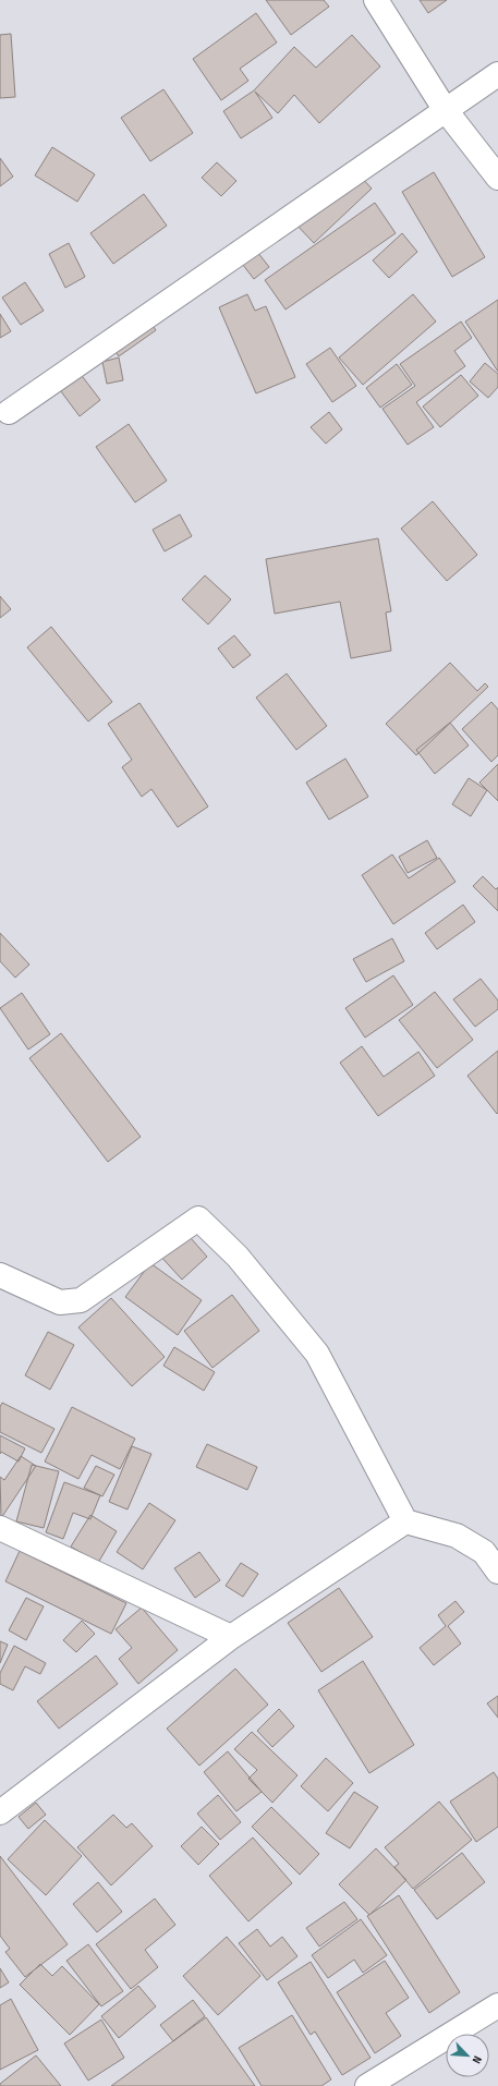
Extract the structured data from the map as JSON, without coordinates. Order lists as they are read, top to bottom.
{
  "north": "bottom right"
}
